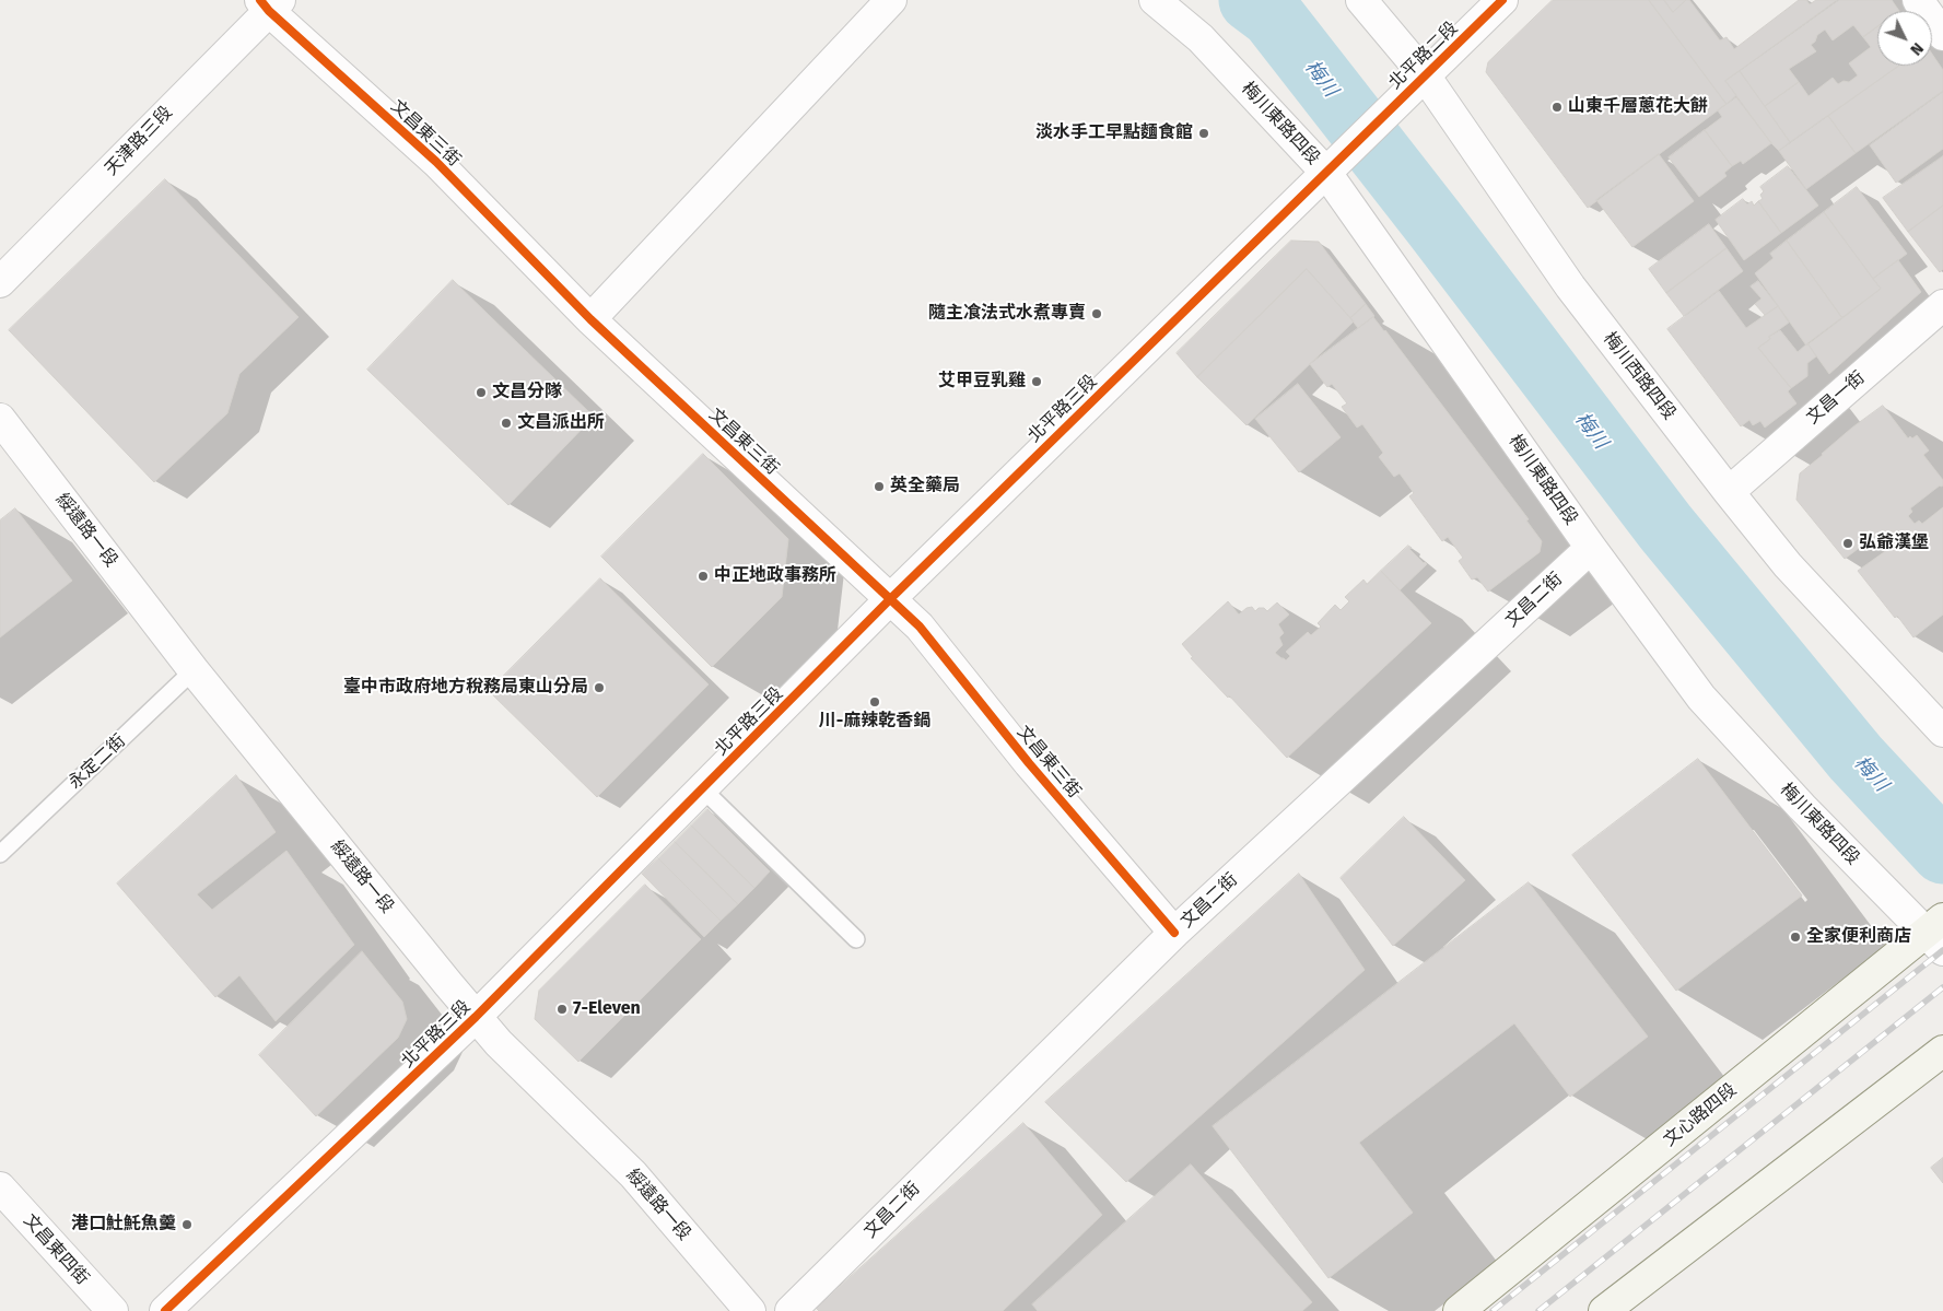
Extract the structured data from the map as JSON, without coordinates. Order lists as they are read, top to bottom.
{
  "streets": {
    "main road": ["文心路四段"],
    "street": [
      "北平路二段",
      "梅川東路四段",
      "文昌東三街",
      "天津路三段",
      "梅川西路四段",
      "文昌一街",
      "北平路三段",
      "綏遠路一段",
      "文昌二街",
      "文昌東四街"
    ],
    "lane": ["永定二街"]
  },
  "crossings": [
    ["北平路二段", "梅川西路四段"],
    ["北平路二段", "北平路三段"],
    ["梅川東路四段", "北平路三段"],
    ["梅川東路四段", "文昌二街"],
    ["梅川東路四段", "文心路四段"],
    ["文昌東三街", "天津路三段"],
    ["文昌東三街", "北平路三段"],
    ["文昌東三街", "文昌二街"],
    ["梅川西路四段", "文昌一街"],
    ["北平路三段", "綏遠路一段"],
    ["綏遠路一段", "永定二街"]
  ],
  "water": ["梅川"],
  "places": [
    "山東千層蔥花大餅",
    "淡水手工早點麵食館",
    "隨主飡法式水煮專賣",
    "艾甲豆乳雞",
    "文昌分隊",
    "文昌派出所",
    "英全藥局",
    "弘爺漢堡",
    "中正地政事務所",
    "臺中市政府地方稅務局東山分局",
    "川-麻辣乾香鍋",
    "全家便利商店",
    "7-Eleven",
    "港口𩵚魠魚羹"
  ],
  "north": "bottom right"
}
